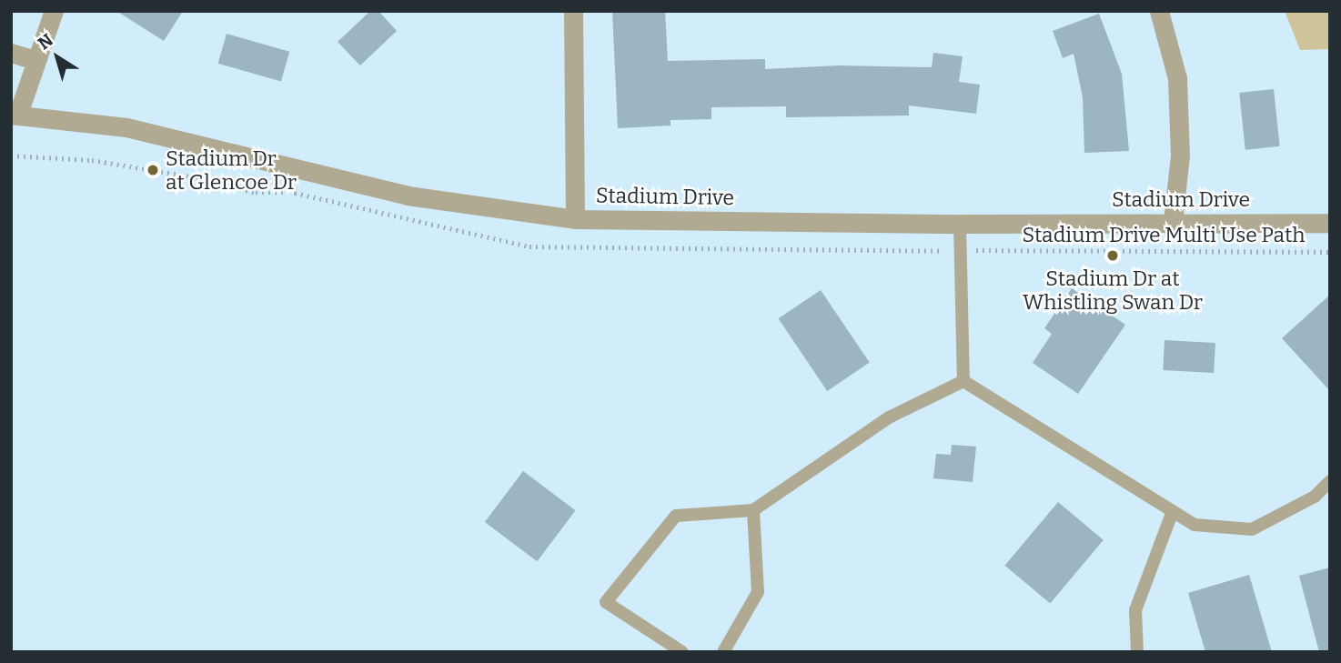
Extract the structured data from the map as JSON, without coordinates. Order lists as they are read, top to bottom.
{
  "streets": {
    "street": ["Stadium Drive"],
    "path": ["Stadium Drive Multi Use Path"]
  },
  "places": ["Stadium Dr at Glencoe Dr", "Stadium Dr at Whistling Swan Dr"],
  "north": "top left"
}
